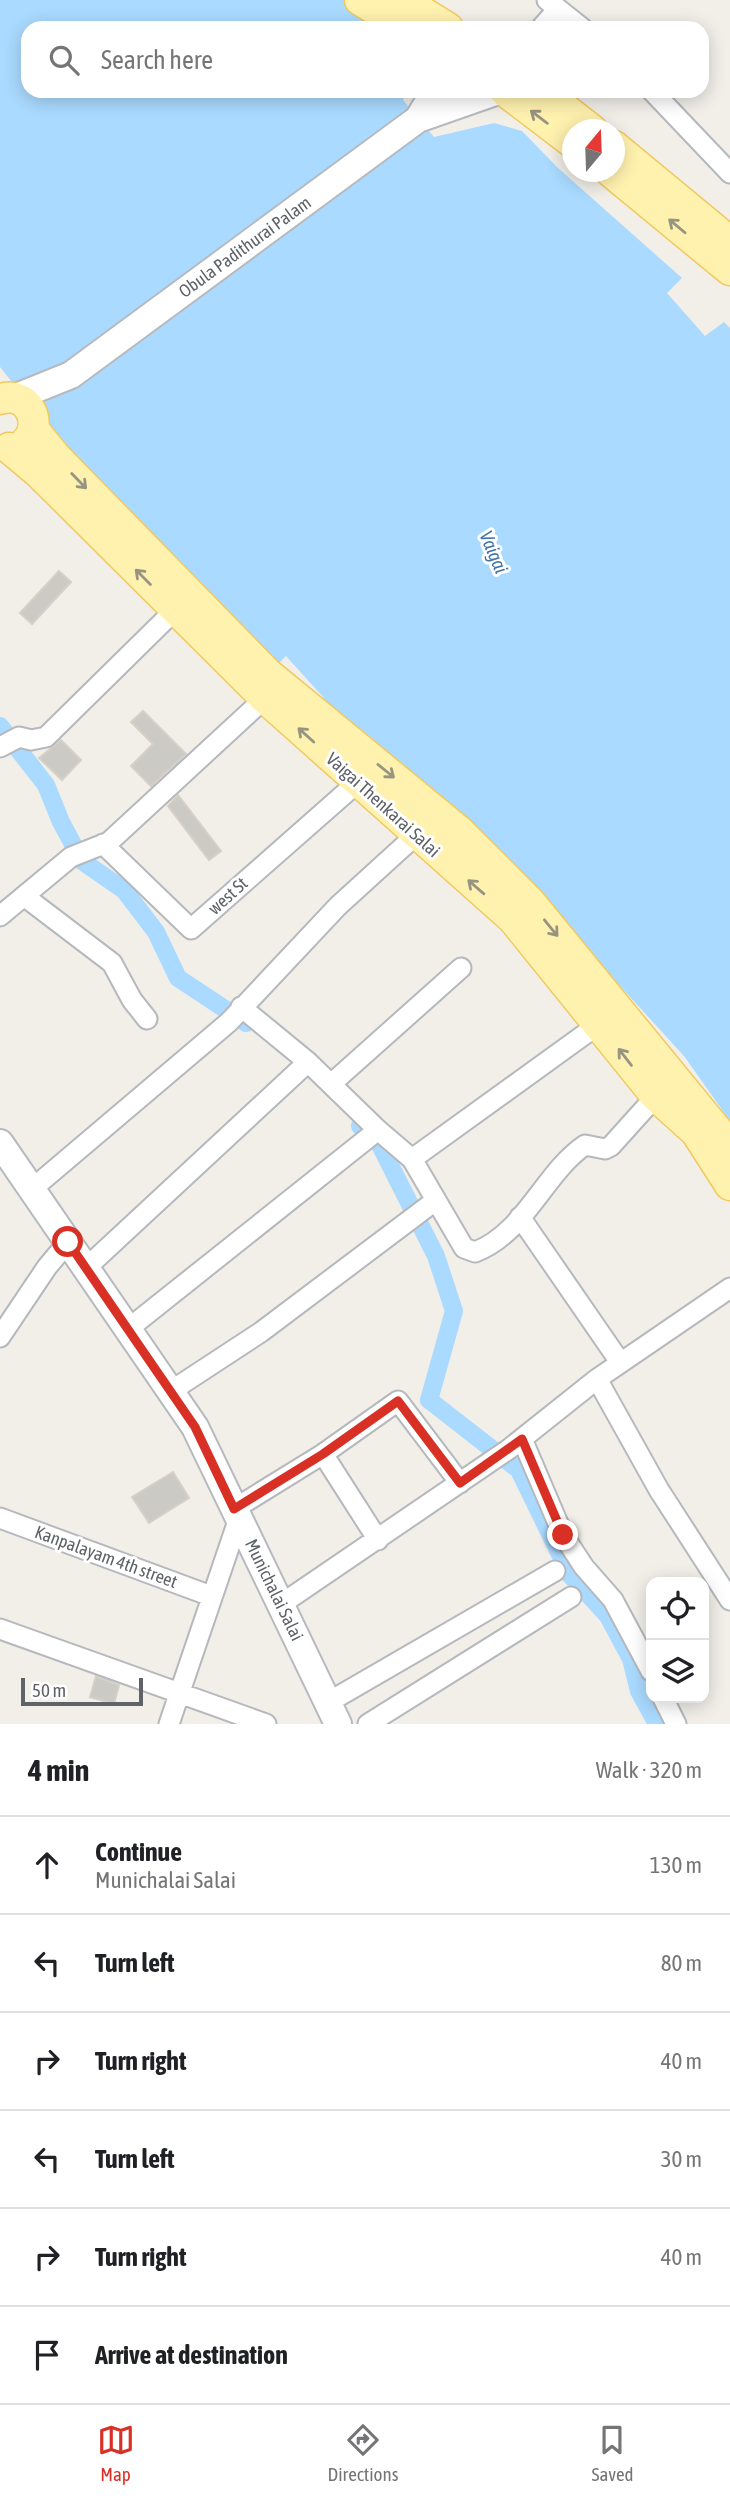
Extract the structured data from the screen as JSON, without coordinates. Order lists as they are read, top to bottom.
{
  "streets": {
    "main road": ["Obula Padithurai Palam", "Vaigai Thenkarai Salai", "Munichalai Salai"],
    "street": ["west St", "Kanpalayam 4th street"]
  },
  "crossings": [
    ["Obula Padithurai Palam", "Vaigai Thenkarai Salai"],
    ["Vaigai Thenkarai Salai", "west St"]
  ],
  "water": ["Vaigai"],
  "scale_bar": "50 m",
  "north": "top",
  "page": {
    "search": "Search here",
    "scale": "50 m",
    "heading": ["4 min", "Walk · 320 m"],
    "list": [
      ["Continue", "Munichalai Salai", "130 m"],
      ["Turn left", "80 m"],
      ["Turn right", "40 m"],
      ["Turn left", "30 m"],
      ["Turn right", "40 m"],
      "Arrive at destination"
    ],
    "nav": ["Map", "Directions", "Saved"]
  }
}
